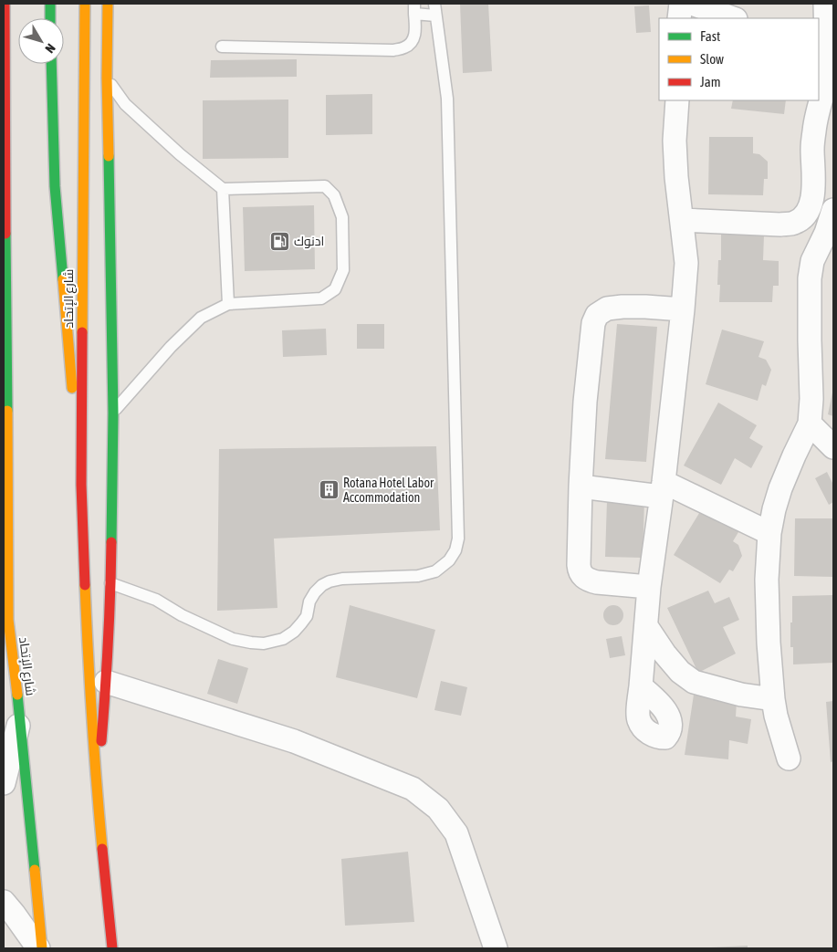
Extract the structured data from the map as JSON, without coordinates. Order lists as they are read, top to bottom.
{
  "streets": {
    "main road": ["شارع الإتحاد"]
  },
  "places": {
    "fuel station": ["ادنوك"],
    "building": ["Rotana Hotel Labor Accommodation"]
  },
  "legend": ["Fast", "Slow", "Jam"],
  "north": "bottom right"
}
